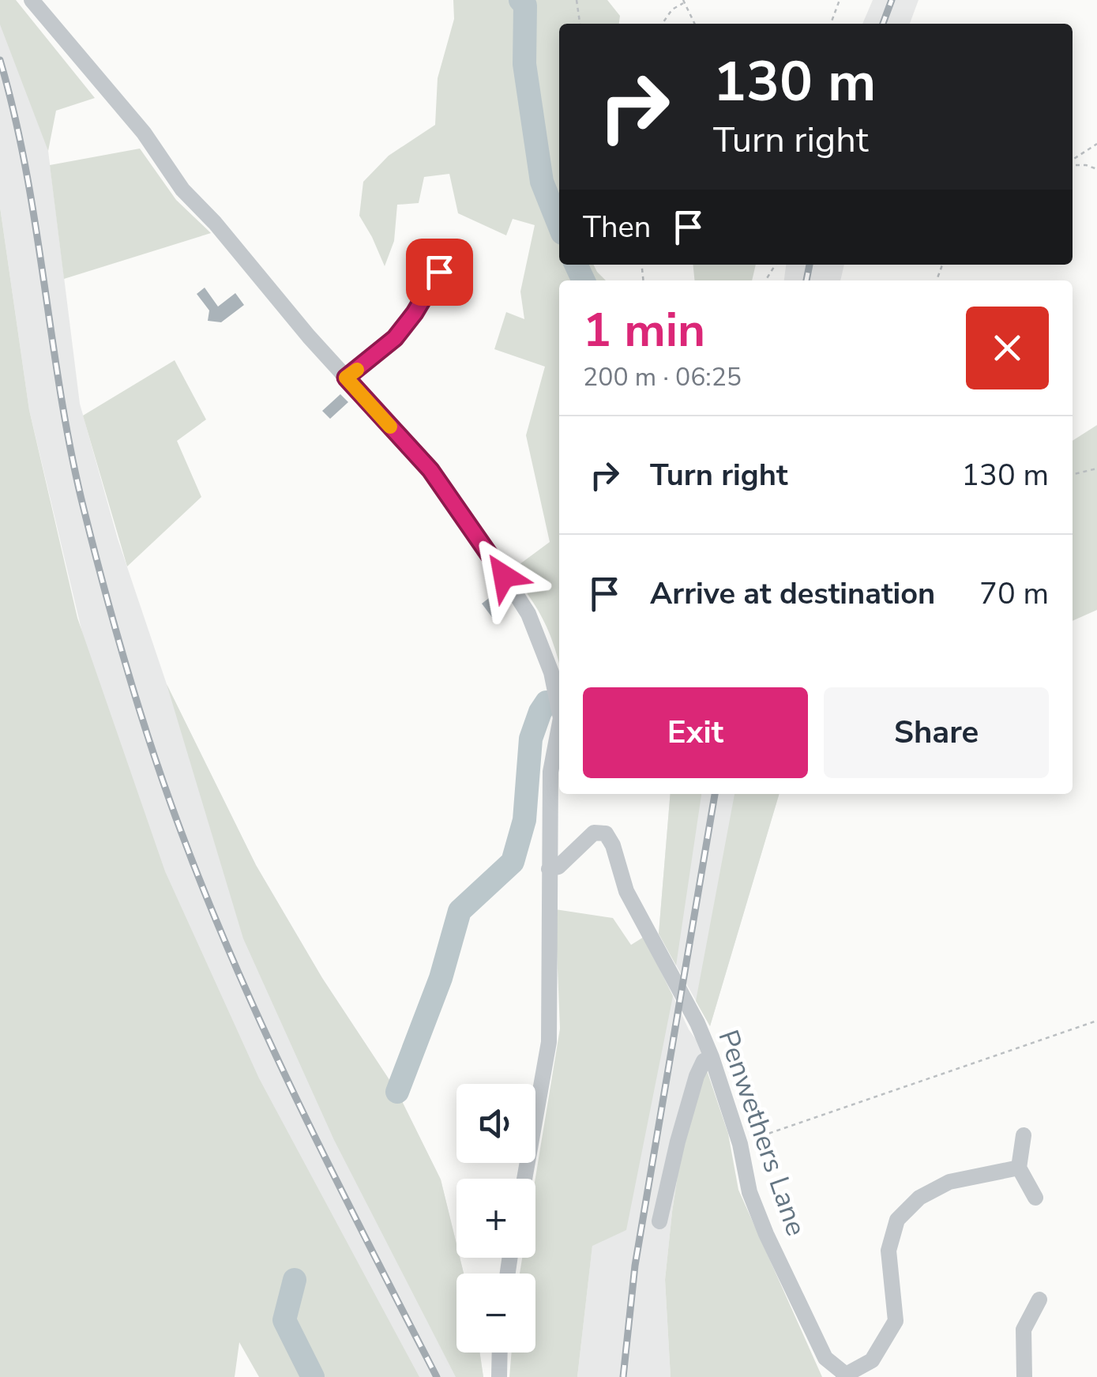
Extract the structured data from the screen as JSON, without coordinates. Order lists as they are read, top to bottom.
{
  "streets": {
    "street": ["Penwethers Lane"]
  },
  "page": {
    "turn": ["130 m", "Turn right"],
    "then": "Then",
    "heading": ["1 min", "200 m · 06:25"],
    "list": [
      {
        "name": "Turn right",
        "value": "130 m"
      },
      {
        "name": "Arrive at destination",
        "value": "70 m"
      }
    ],
    "buttons": ["Exit", "Share"],
    "map_buttons": ["+", "−"]
  }
}
